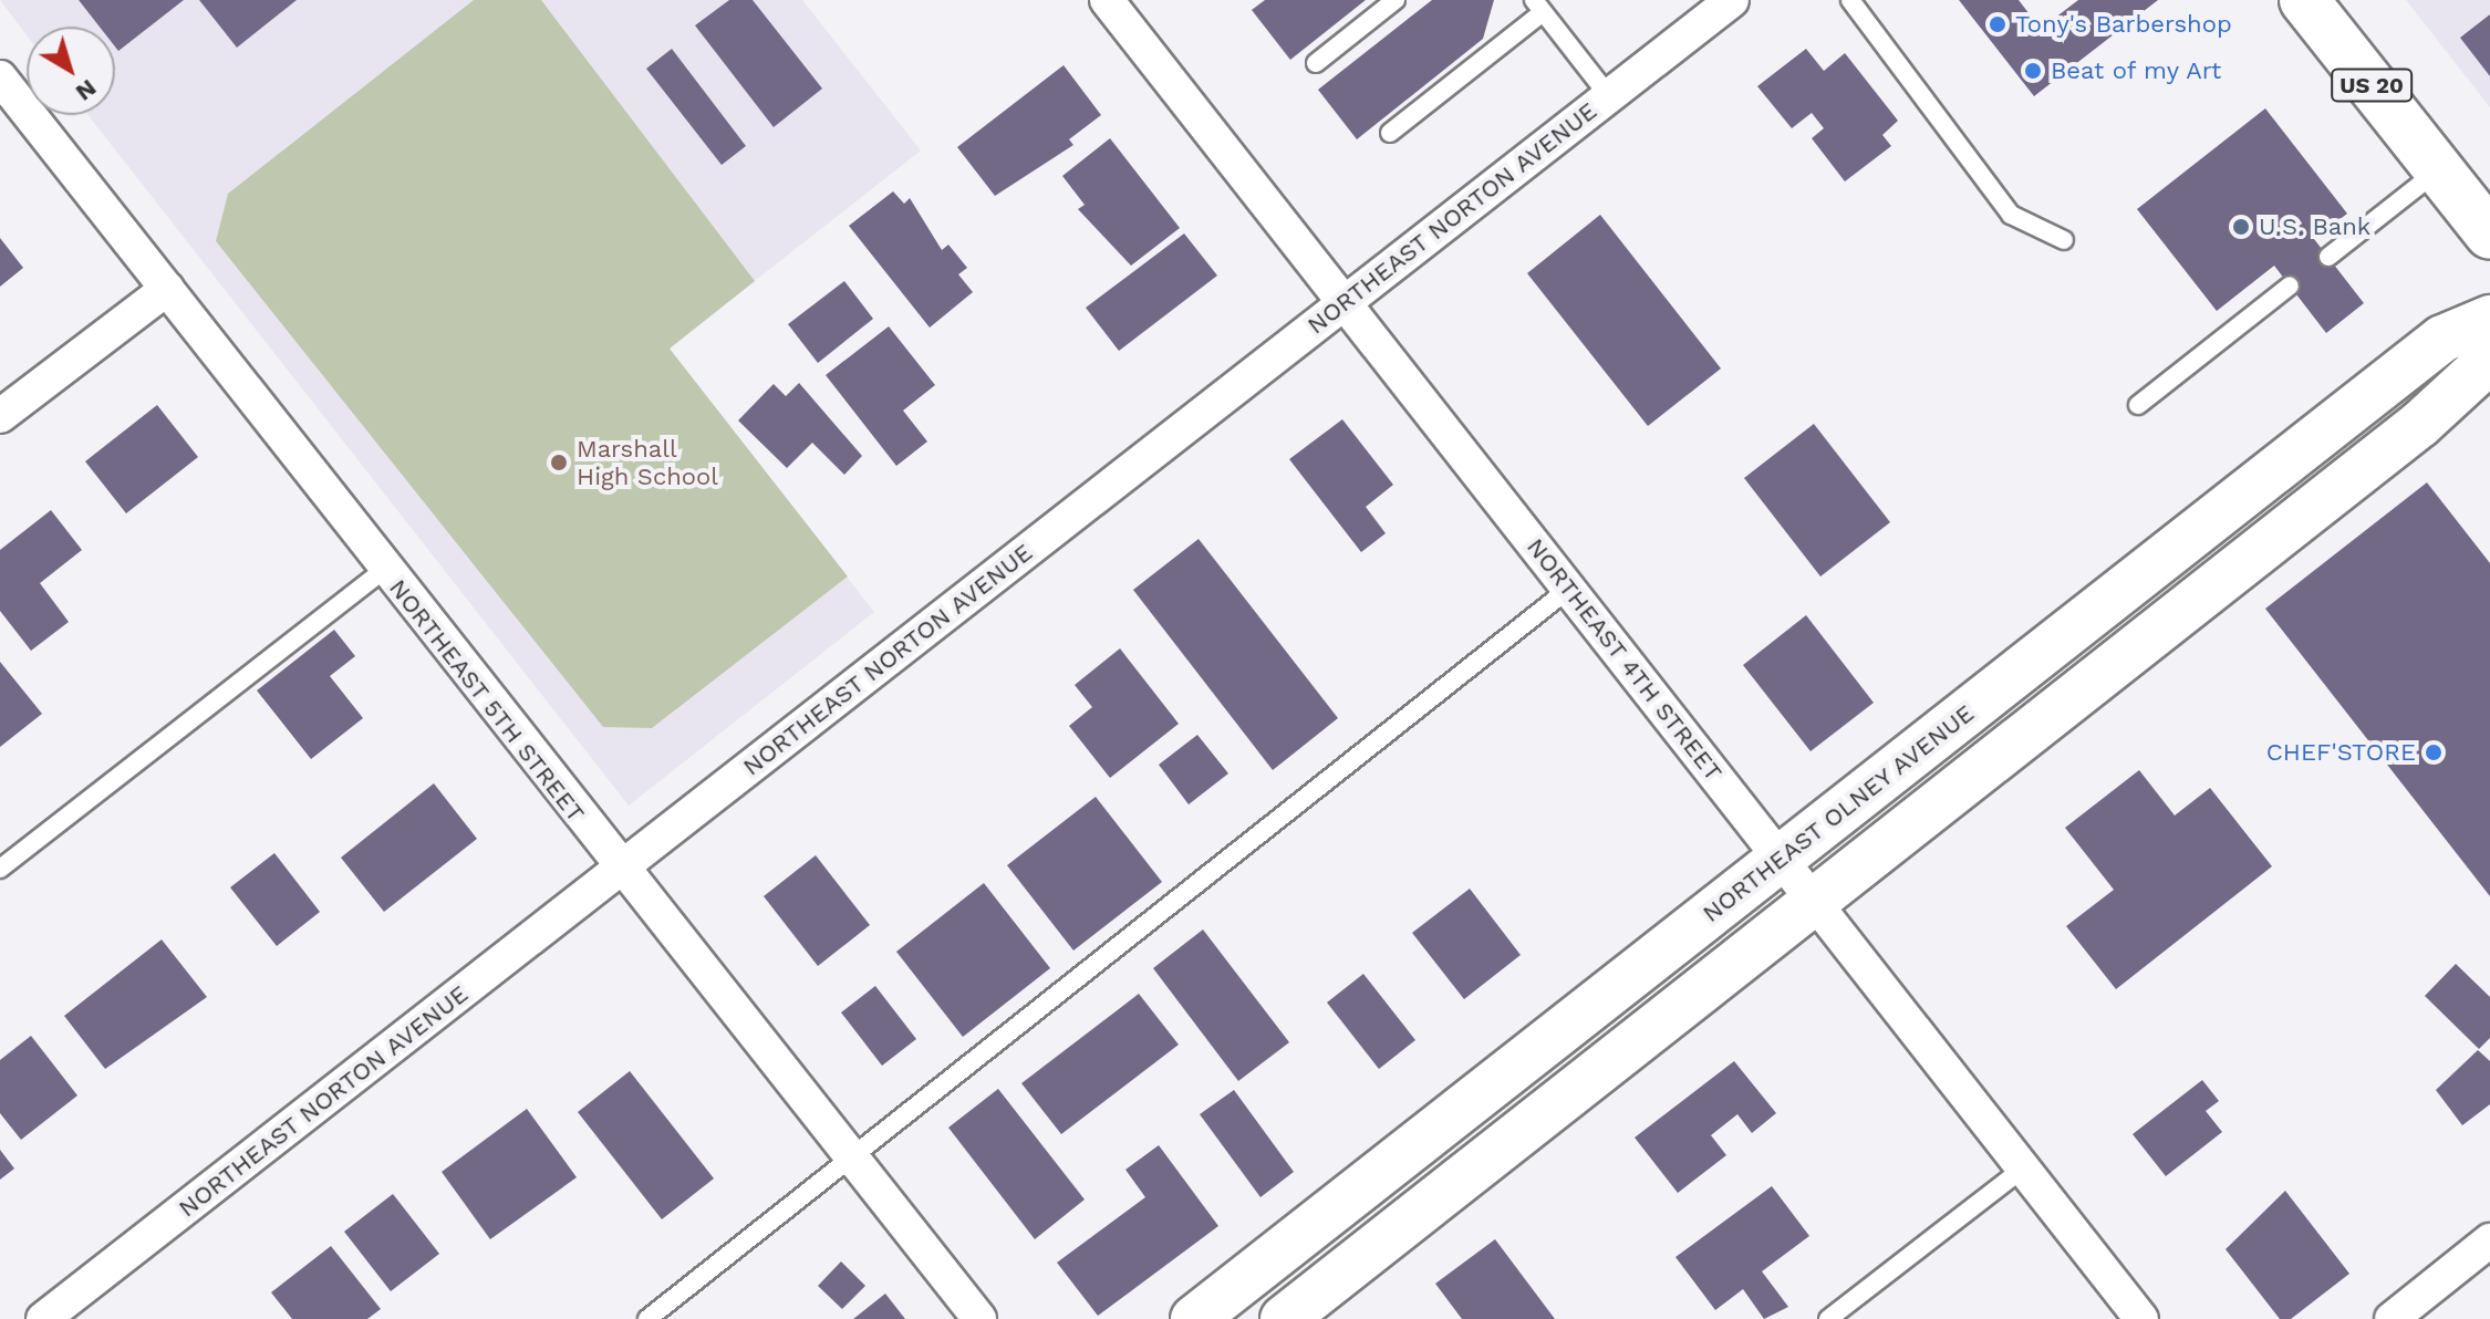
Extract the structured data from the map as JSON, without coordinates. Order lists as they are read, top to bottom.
{
  "streets": {
    "main road": ["US 20", "NORTHEAST OLNEY AVENUE"],
    "street": ["NORTHEAST NORTON AVENUE", "NORTHEAST 4TH STREET", "NORTHEAST 5TH STREET"]
  },
  "crossings": [
    ["NORTHEAST NORTON AVENUE", "NORTHEAST 4TH STREET"],
    ["NORTHEAST NORTON AVENUE", "NORTHEAST 5TH STREET"],
    ["NORTHEAST 4TH STREET", "NORTHEAST OLNEY AVENUE"]
  ],
  "places": [
    "Tony's Barbershop",
    "Beat of my Art",
    "U.S. Bank",
    "Marshall High School",
    "CHEF'STORE"
  ],
  "north": "bottom right"
}
